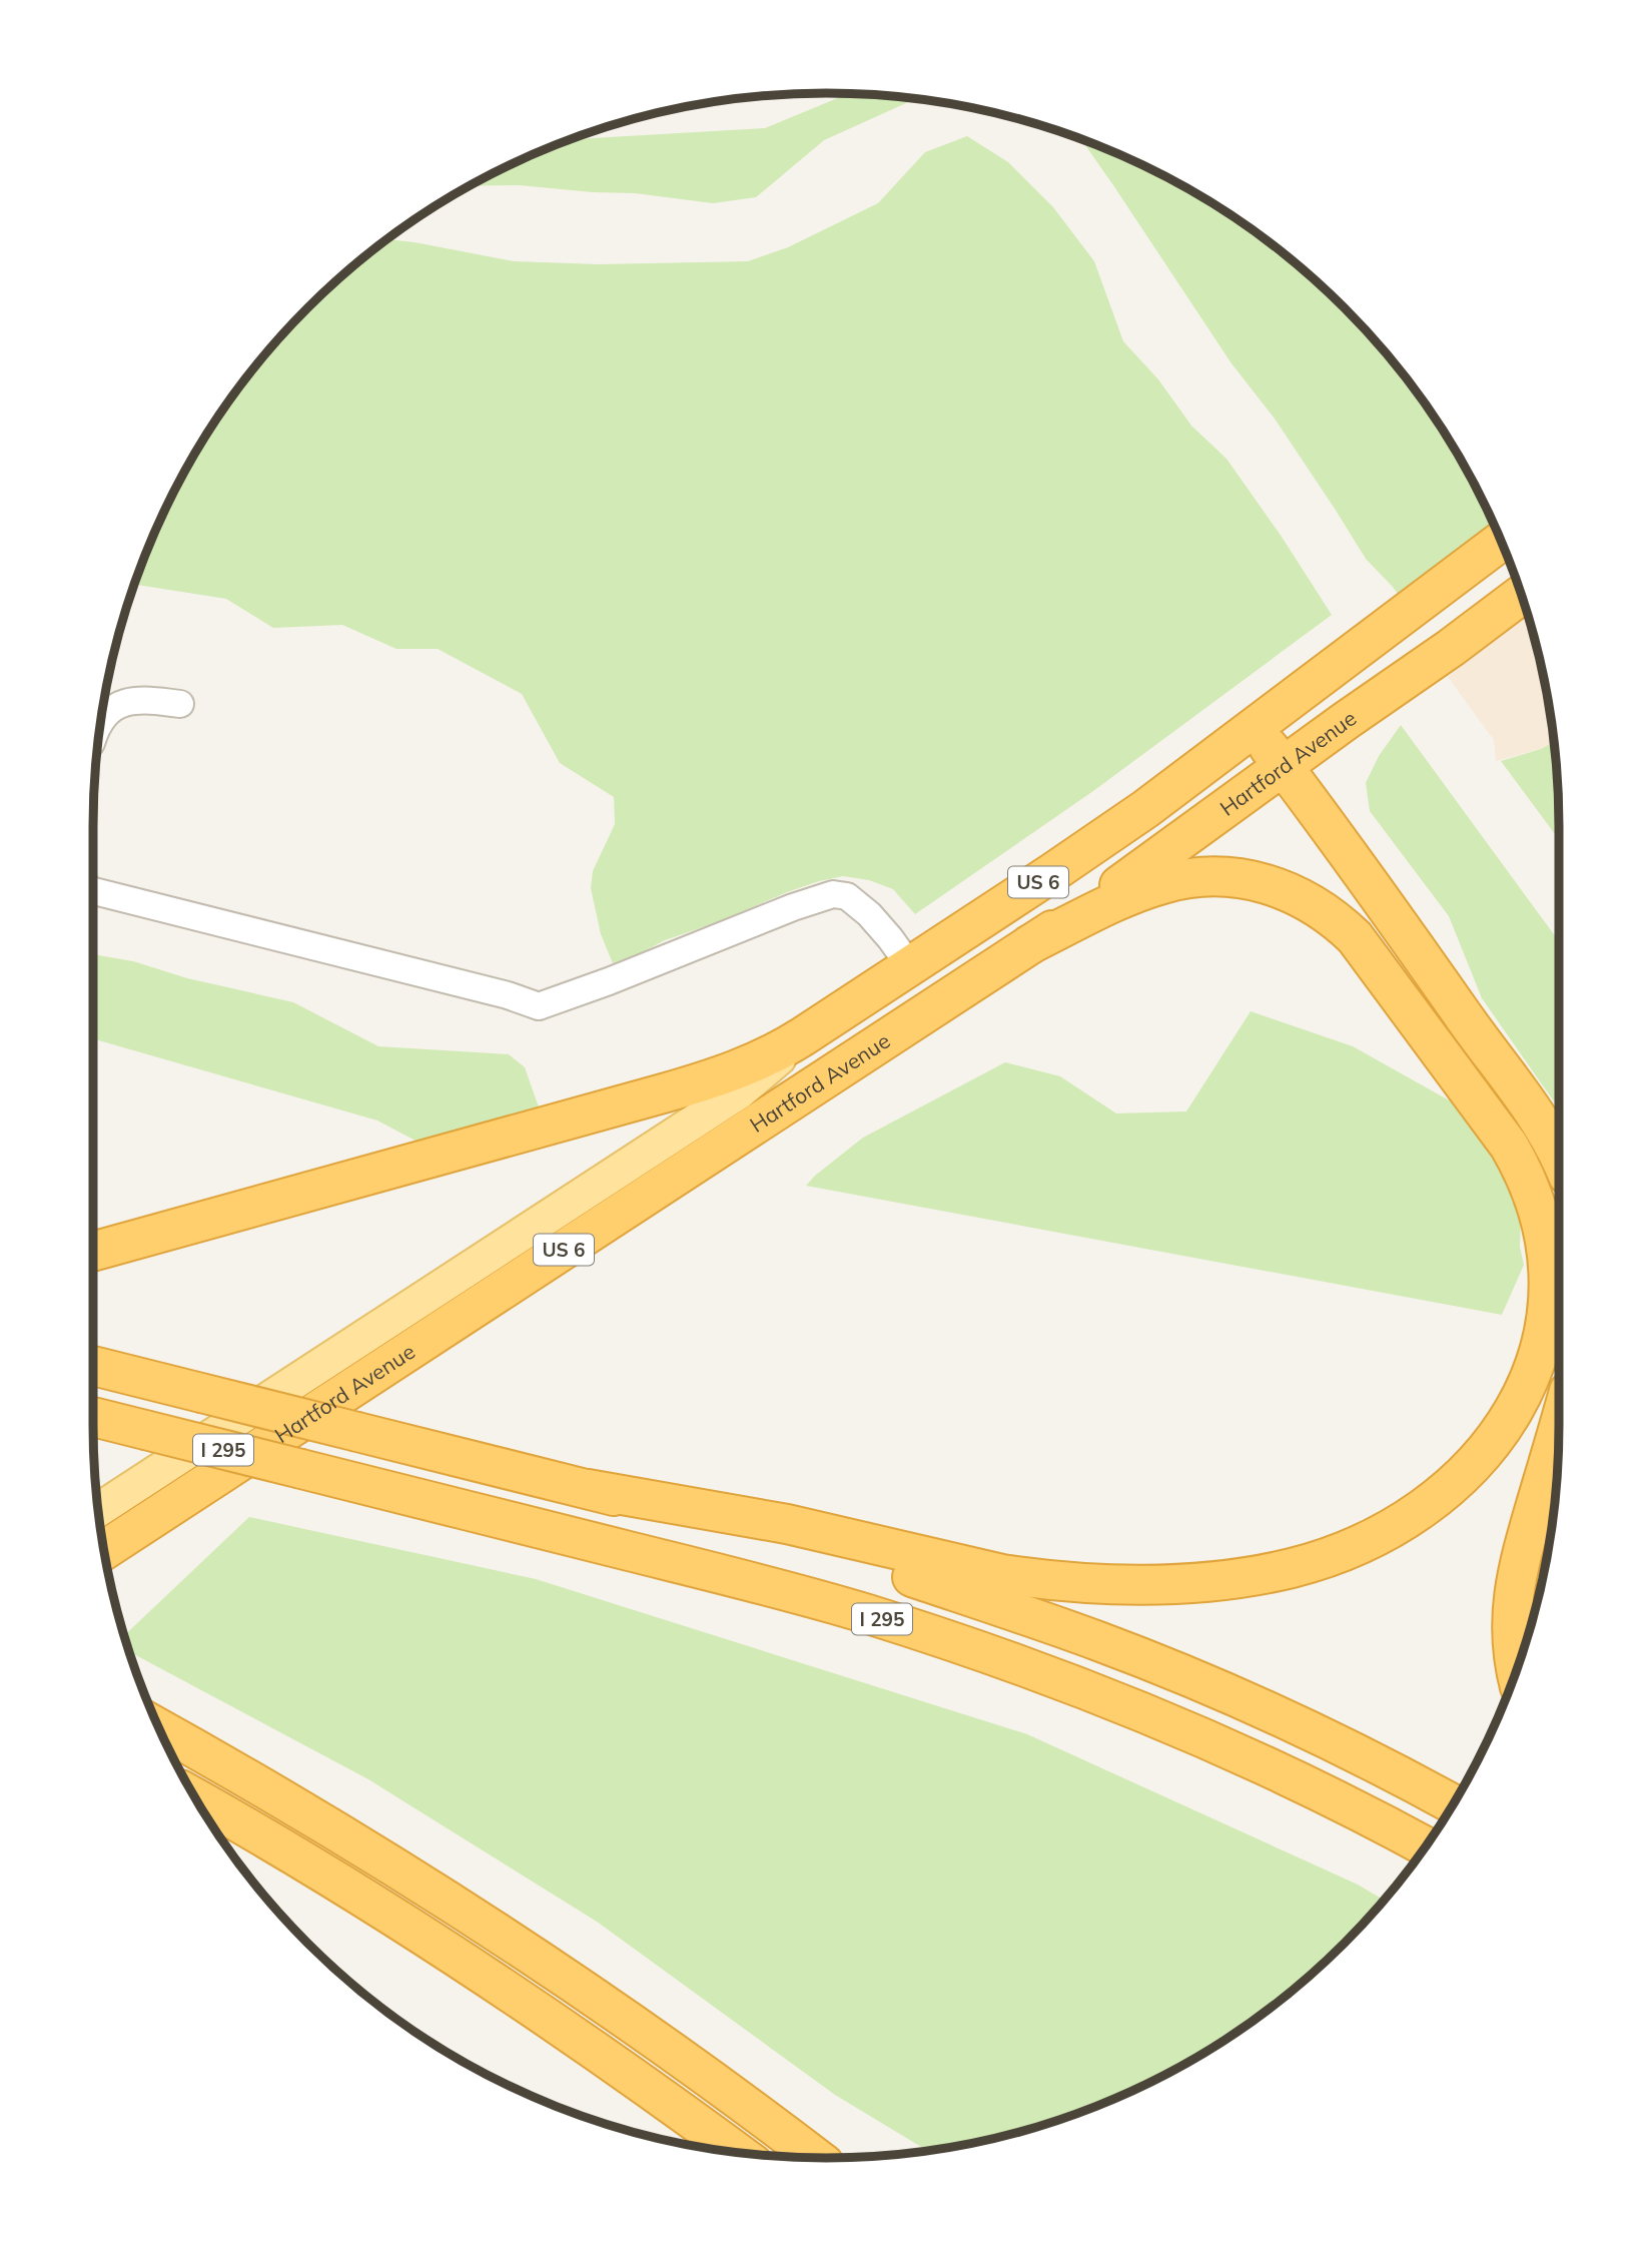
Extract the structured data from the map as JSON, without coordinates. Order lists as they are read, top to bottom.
{
  "streets": {
    "highway": ["Hartford Avenue", "US 6", "I 295"]
  },
  "crossings": [
    ["Hartford Avenue", "US 6"]
  ]
}
